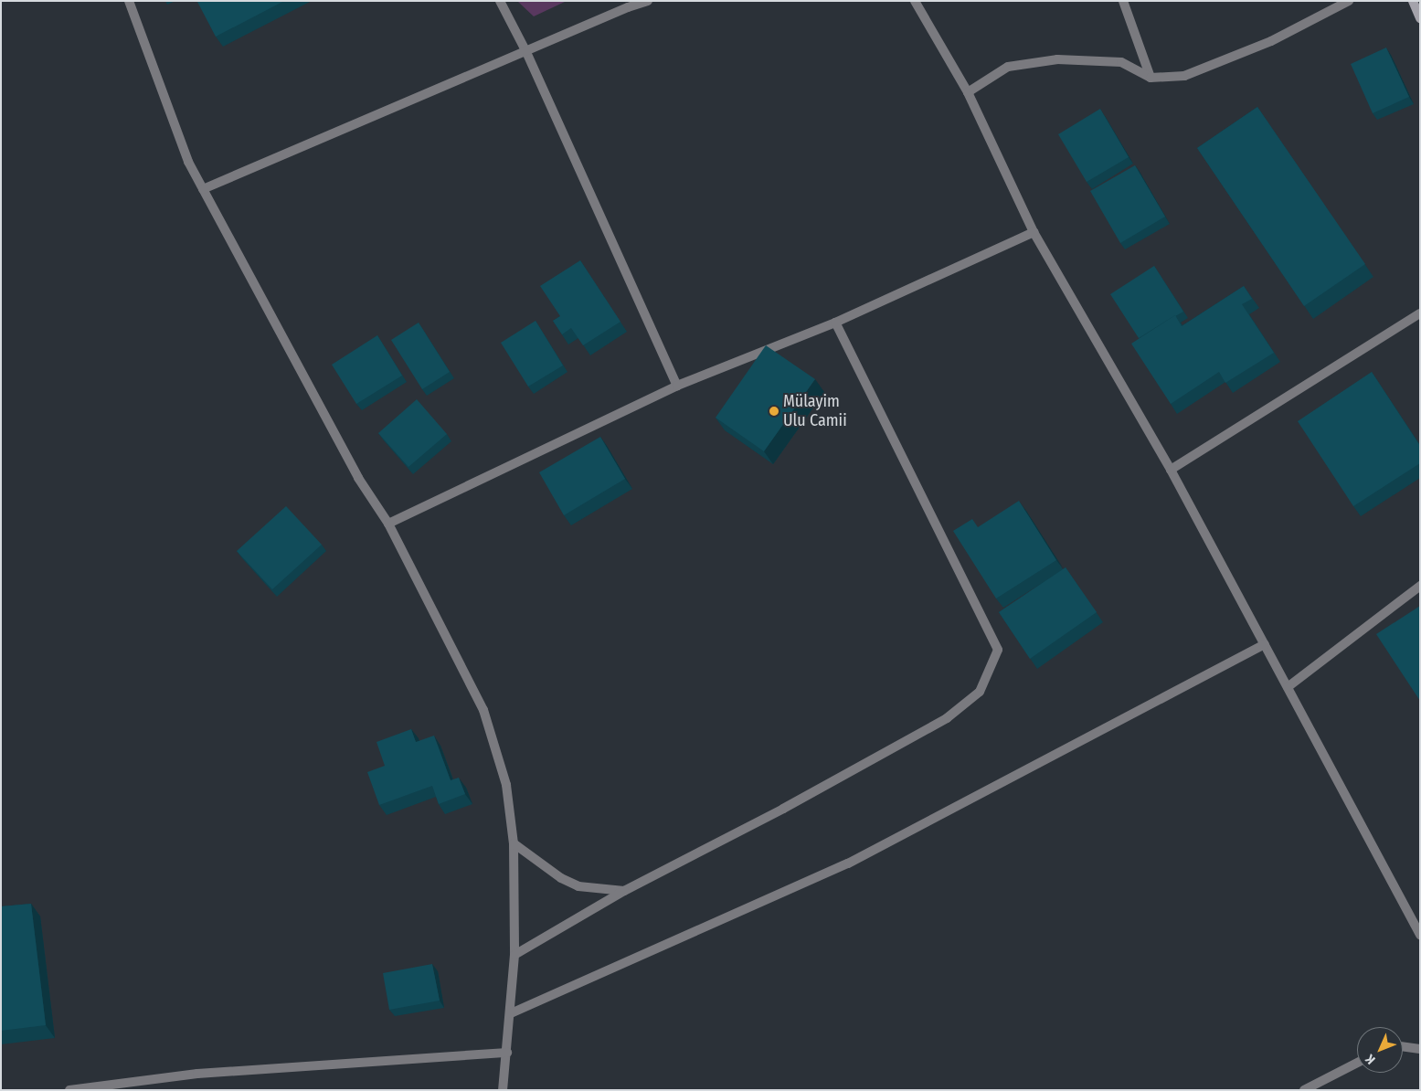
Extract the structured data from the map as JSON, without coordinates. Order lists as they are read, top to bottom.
{
  "places": ["Mülayim Ulu Camii"],
  "north": "bottom left"
}
